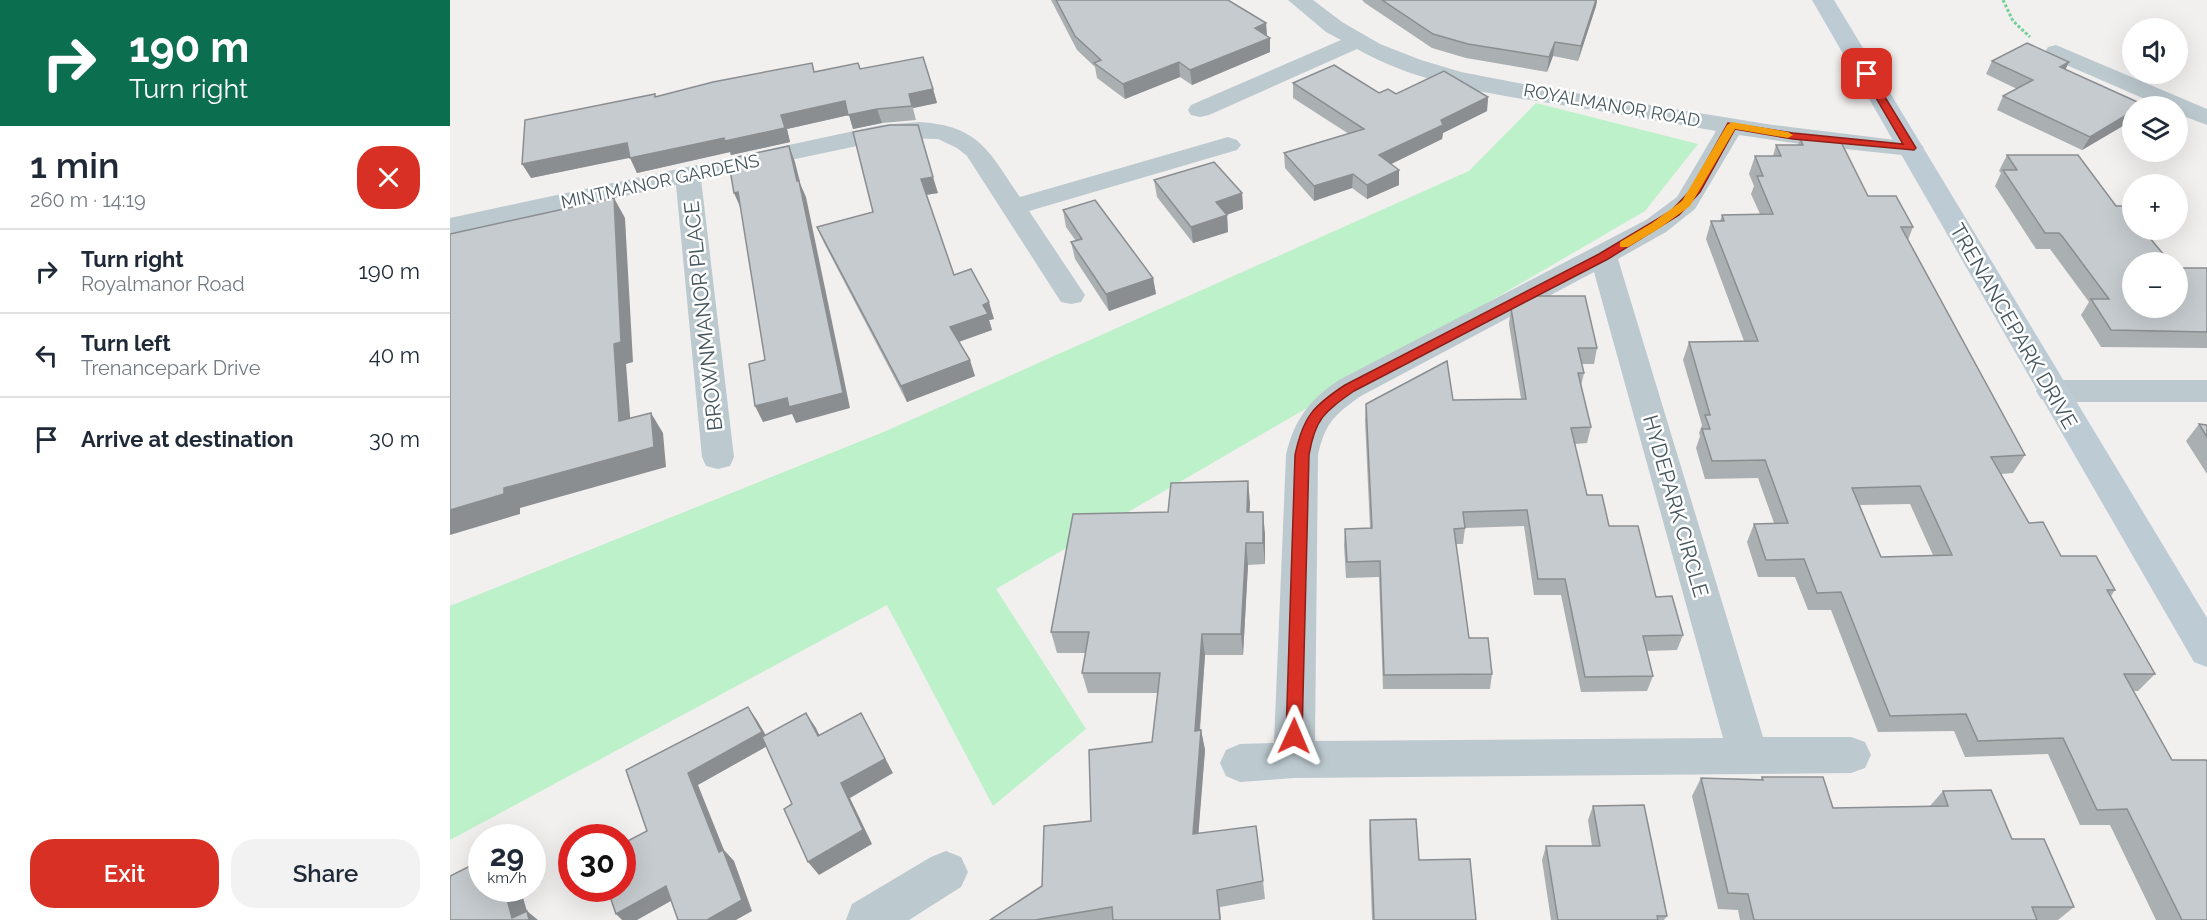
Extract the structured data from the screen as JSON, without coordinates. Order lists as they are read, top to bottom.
{
  "streets": {
    "street": [
      "ROYALMANOR ROAD",
      "MINTMANOR GARDENS",
      "BROWNMANOR PLACE",
      "TRENANCEPARK DRIVE",
      "HYDEPARK CIRCLE"
    ]
  },
  "crossings": [
    ["ROYALMANOR ROAD", "TRENANCEPARK DRIVE"],
    ["MINTMANOR GARDENS", "BROWNMANOR PLACE"]
  ],
  "page": {
    "turn": ["190 m", "Turn right"],
    "map_buttons": ["+", "−"],
    "heading": ["1 min", "260 m · 14:19"],
    "list": [
      {
        "name": "Turn right",
        "note": "Royalmanor Road",
        "value": "190 m"
      },
      {
        "name": "Turn left",
        "note": "Trenancepark Drive",
        "value": "40 m"
      },
      {
        "name": "Arrive at destination",
        "value": "30 m"
      }
    ],
    "speed": "29 km/h",
    "limit": "30",
    "buttons": ["Exit", "Share"]
  }
}
